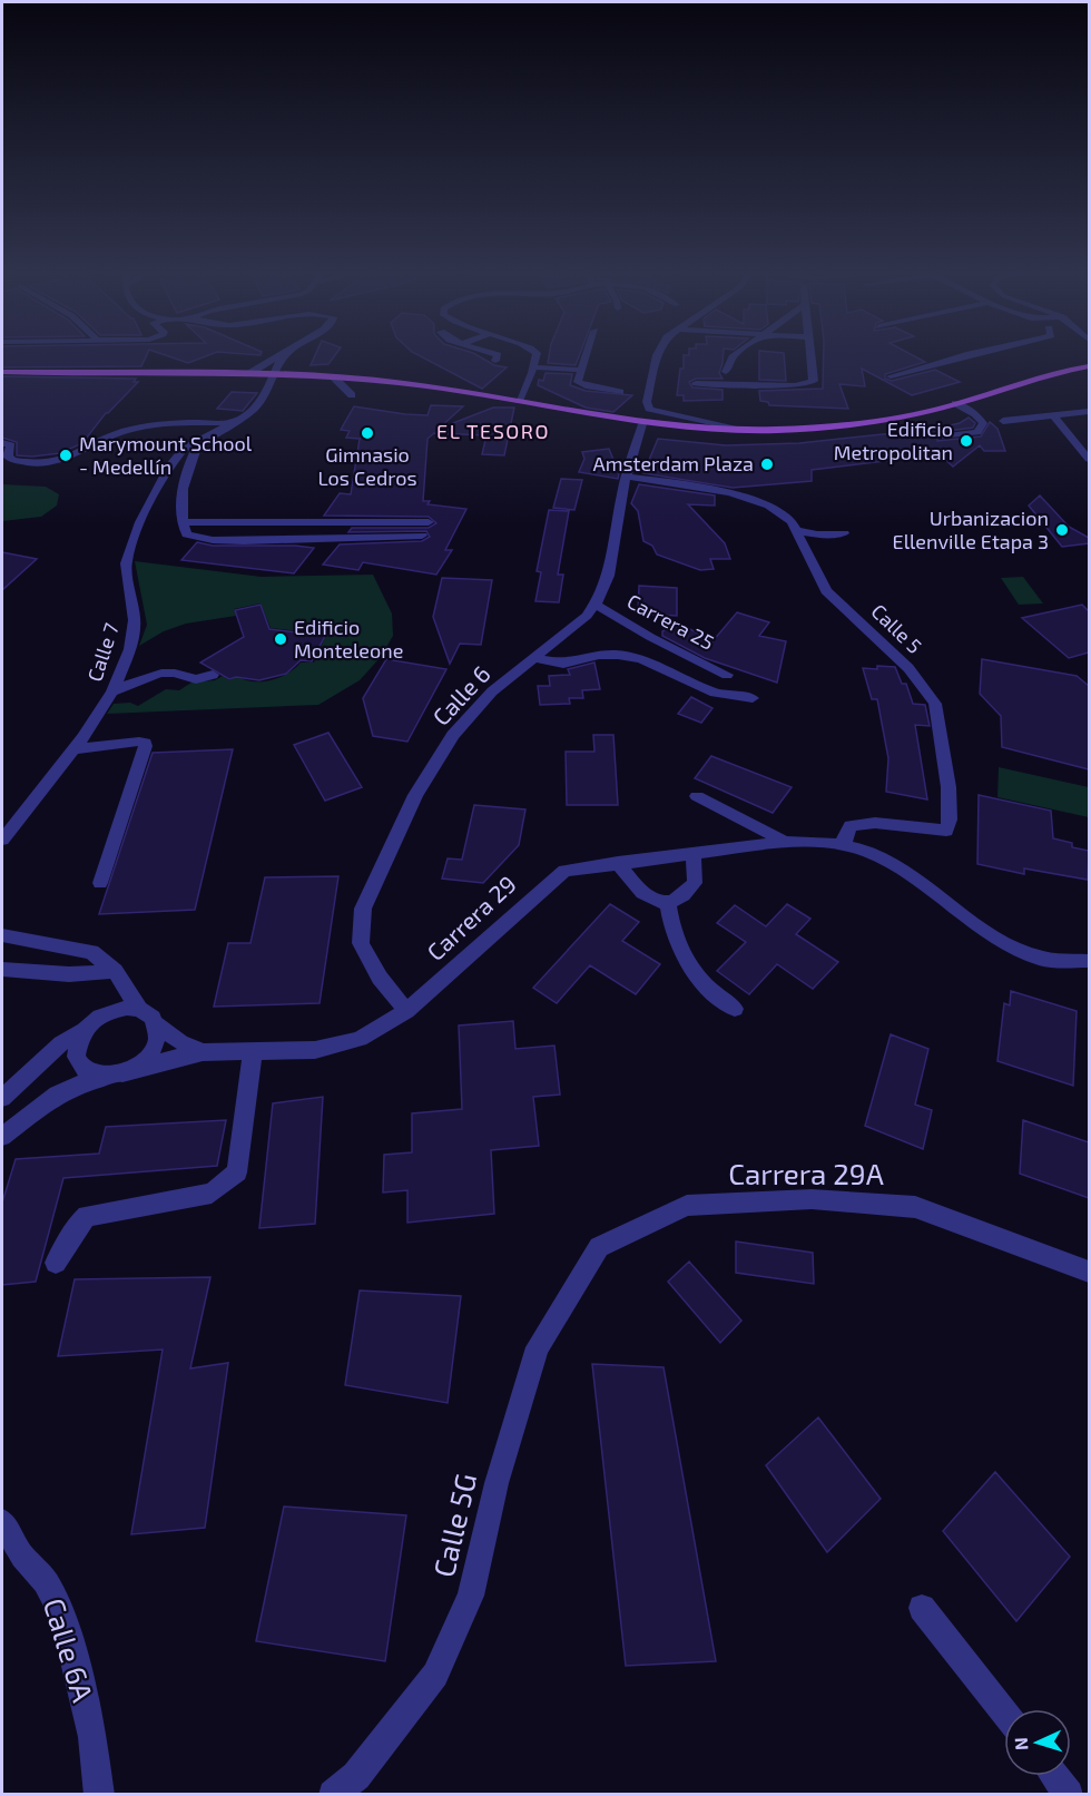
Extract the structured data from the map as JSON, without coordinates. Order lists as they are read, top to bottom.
{
  "streets": {
    "street": [
      "Carrera 25",
      "Calle 5",
      "Calle 7",
      "Calle 6",
      "Carrera 29",
      "Carrera 29A",
      "Calle 5G",
      "Calle 6A"
    ]
  },
  "crossings": [
    ["Carrera 25", "Calle 6"],
    ["Calle 5", "Calle 6"],
    ["Calle 5", "Carrera 29"],
    ["Calle 6", "Carrera 29"],
    ["Carrera 29A", "Calle 5G"]
  ],
  "districts": ["EL TESORO"],
  "places": [
    "Gimnasio Los Cedros",
    "Edificio Metropolitan",
    "Marymount School - Medellín",
    "Amsterdam Plaza",
    "Urbanizacion Ellenville Etapa 3",
    "Edificio Monteleone"
  ],
  "north": "left"
}
